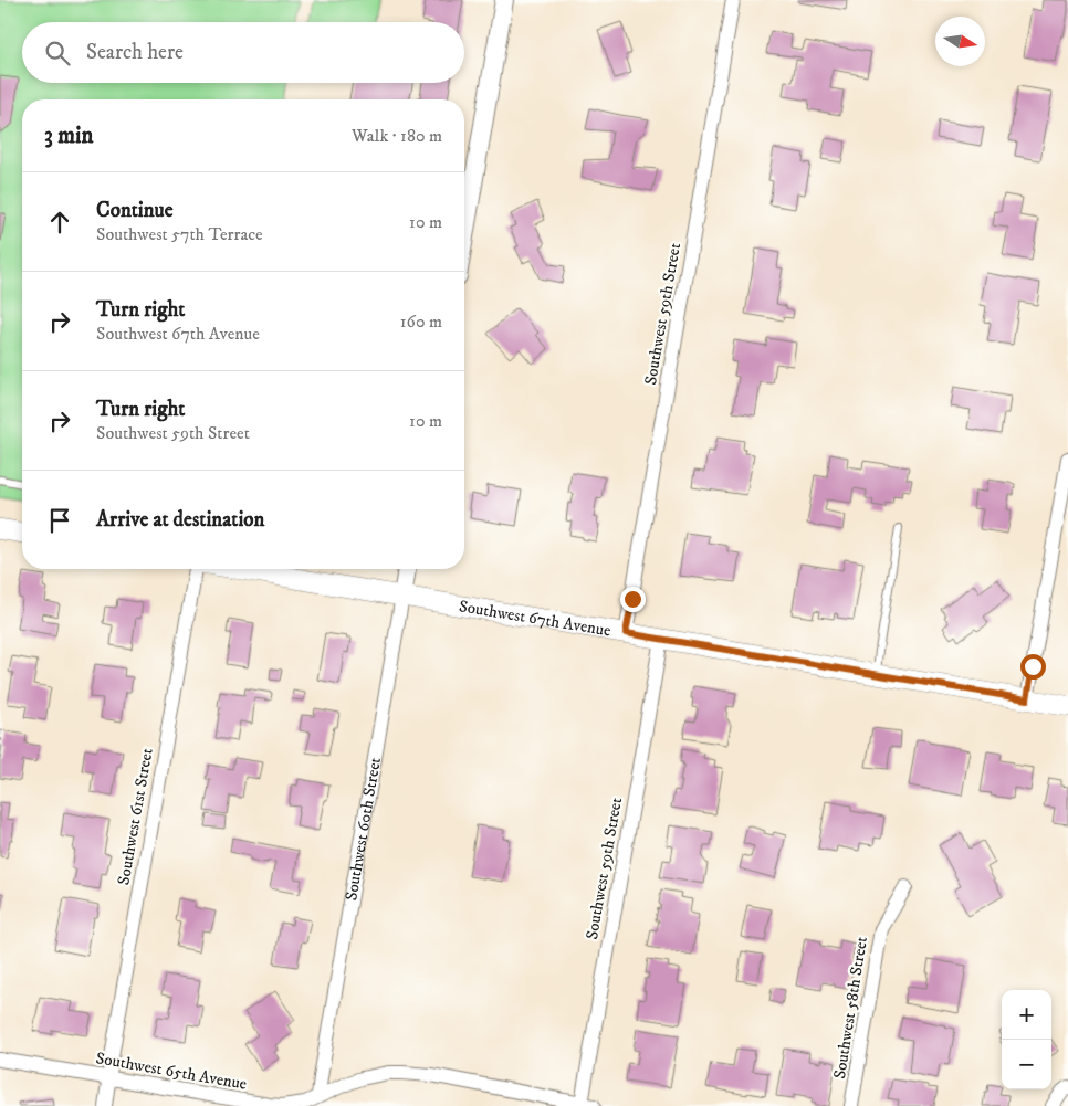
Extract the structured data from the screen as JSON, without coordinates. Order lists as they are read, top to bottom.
{
  "streets": {
    "main road": ["Southwest 67th Avenue"],
    "street": [
      "Southwest 59th Street",
      "Southwest 61st Street",
      "Southwest 60th Street",
      "Southwest 58th Street",
      "Southwest 65th Avenue"
    ]
  },
  "crossings": [
    ["Southwest 59th Street", "Southwest 67th Avenue"],
    ["Southwest 59th Street", "Southwest 65th Avenue"],
    ["Southwest 67th Avenue", "Southwest 60th Street"],
    ["Southwest 61st Street", "Southwest 65th Avenue"],
    ["Southwest 60th Street", "Southwest 65th Avenue"]
  ],
  "north": "right",
  "page": {
    "search": "Search here",
    "heading": ["3 min", "Walk · 180 m"],
    "list": [
      ["Continue", "Southwest 57th Terrace", "10 m"],
      ["Turn right", "Southwest 67th Avenue", "160 m"],
      ["Turn right", "Southwest 59th Street", "10 m"],
      "Arrive at destination"
    ],
    "map_buttons": ["+", "−"]
  }
}
